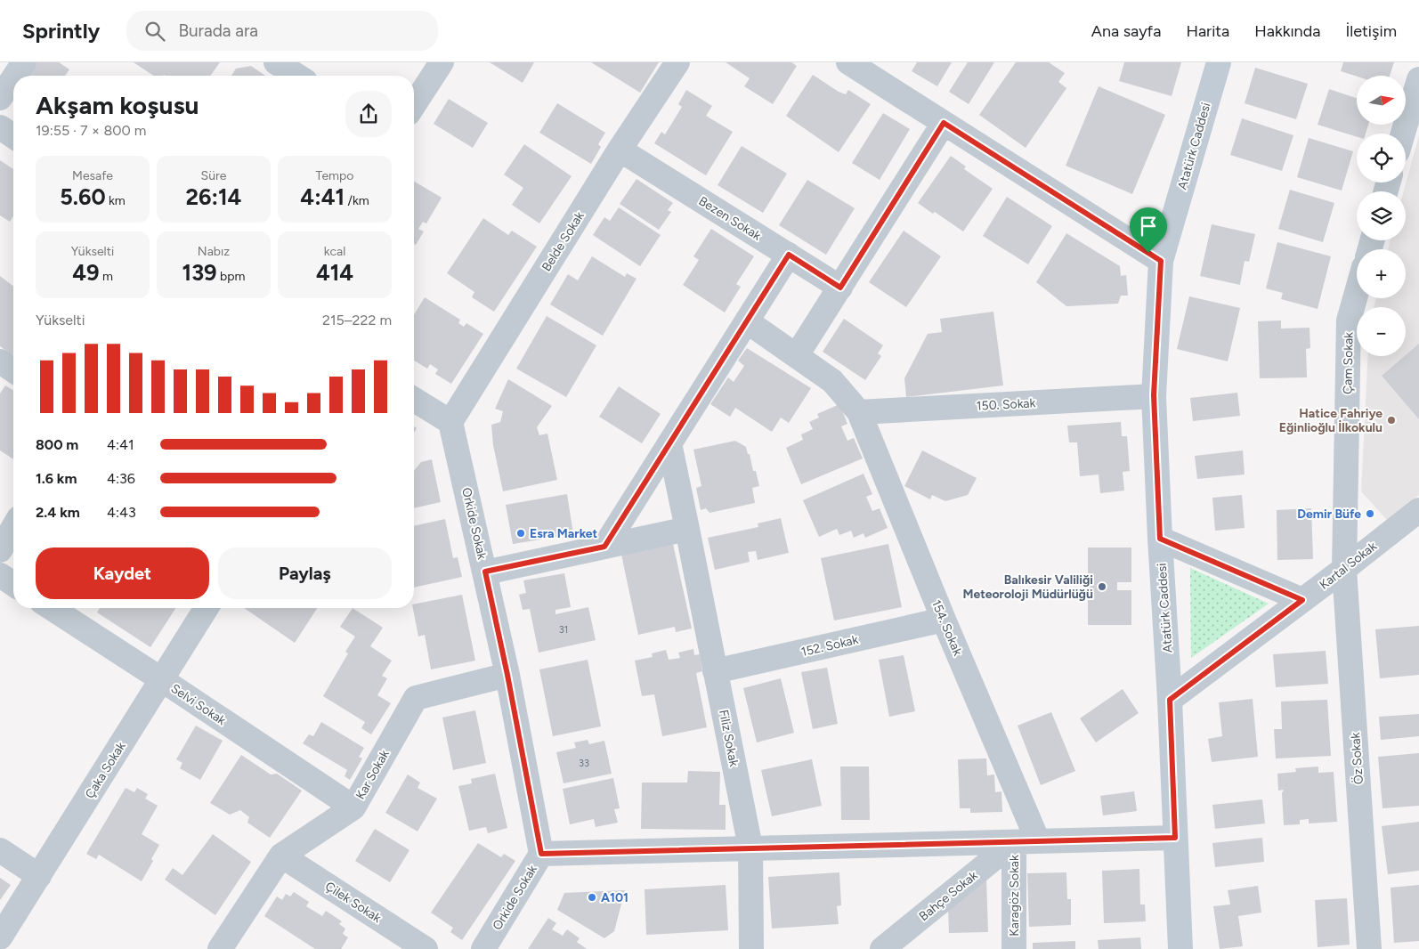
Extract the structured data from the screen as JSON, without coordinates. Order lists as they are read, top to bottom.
{
  "streets": {
    "main road": ["Atatürk Caddesi"],
    "street": [
      "Bezen Sokak",
      "Belde Sokak",
      "Çam Sokak",
      "150. Sokak",
      "Orkide Sokak",
      "Kartal Sokak",
      "154. Sokak",
      "152. Sokak",
      "Selvi Sokak",
      "Filiz Sokak",
      "Öz Sokak",
      "Çaka Sokak",
      "Kar Sokak",
      "Bahçe Sokak",
      "Karagöz Sokak",
      "Çilek Sokak"
    ]
  },
  "crossings": [
    ["Atatürk Caddesi", "150. Sokak"],
    ["Atatürk Caddesi", "Kartal Sokak"],
    ["Bezen Sokak", "Belde Sokak"],
    ["Belde Sokak", "Orkide Sokak"],
    ["Çam Sokak", "Kartal Sokak"],
    ["Çam Sokak", "Öz Sokak"],
    ["150. Sokak", "154. Sokak"],
    ["Orkide Sokak", "Kar Sokak"],
    ["Kartal Sokak", "Öz Sokak"],
    ["154. Sokak", "152. Sokak"],
    ["152. Sokak", "Filiz Sokak"],
    ["Selvi Sokak", "Çaka Sokak"],
    ["Selvi Sokak", "Kar Sokak"],
    ["Kar Sokak", "Çilek Sokak"],
    ["Bahçe Sokak", "Karagöz Sokak"]
  ],
  "places": [
    "Hatice Fahriye Eğinlioğlu İlkokulu",
    "Demir Büfe",
    "Esra Market",
    "Balıkesir Valiliği Meteoroloji Müdürlüğü",
    "A101"
  ],
  "house_numbers": ["31", "33"],
  "north": "right",
  "page": {
    "header": "Sprintly",
    "search": "Burada ara",
    "nav": [
      "Ana sayfa",
      "Harita",
      "Hakkında",
      "İletişim"
    ],
    "map_buttons": ["+", "−"],
    "heading": ["Akşam koşusu", "19:55 · 7 × 800 m"],
    "stats": [
      ["Mesafe", "5.60 km"],
      ["Süre", "26:14"],
      ["Tempo", "4:41 /km"],
      ["Yükselti", "49 m"],
      ["Nabız", "139 bpm"],
      ["kcal", "414"]
    ],
    "chart": ["Yükselti", "215–222 m"],
    "list": [
      {
        "name": "800 m",
        "note": "4:41"
      },
      {
        "name": "1.6 km",
        "note": "4:36"
      },
      {
        "name": "2.4 km",
        "note": "4:43"
      }
    ],
    "buttons": ["Kaydet", "Paylaş"]
  }
}
